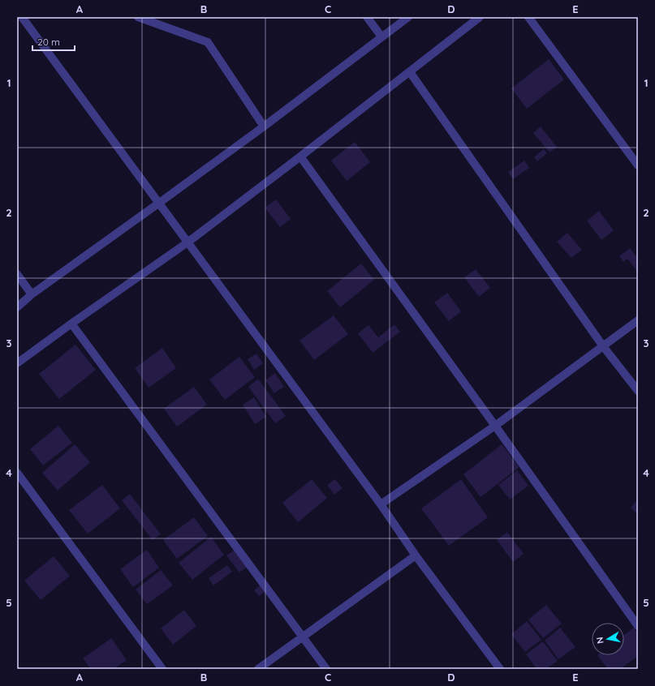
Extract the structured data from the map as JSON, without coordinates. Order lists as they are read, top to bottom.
{
  "scale_bar": "20 m",
  "north": "left",
  "grid": {
    "columns": [
      "A",
      "B",
      "C",
      "D",
      "E"
    ],
    "rows": [
      "1",
      "2",
      "3",
      "4",
      "5"
    ]
  }
}
